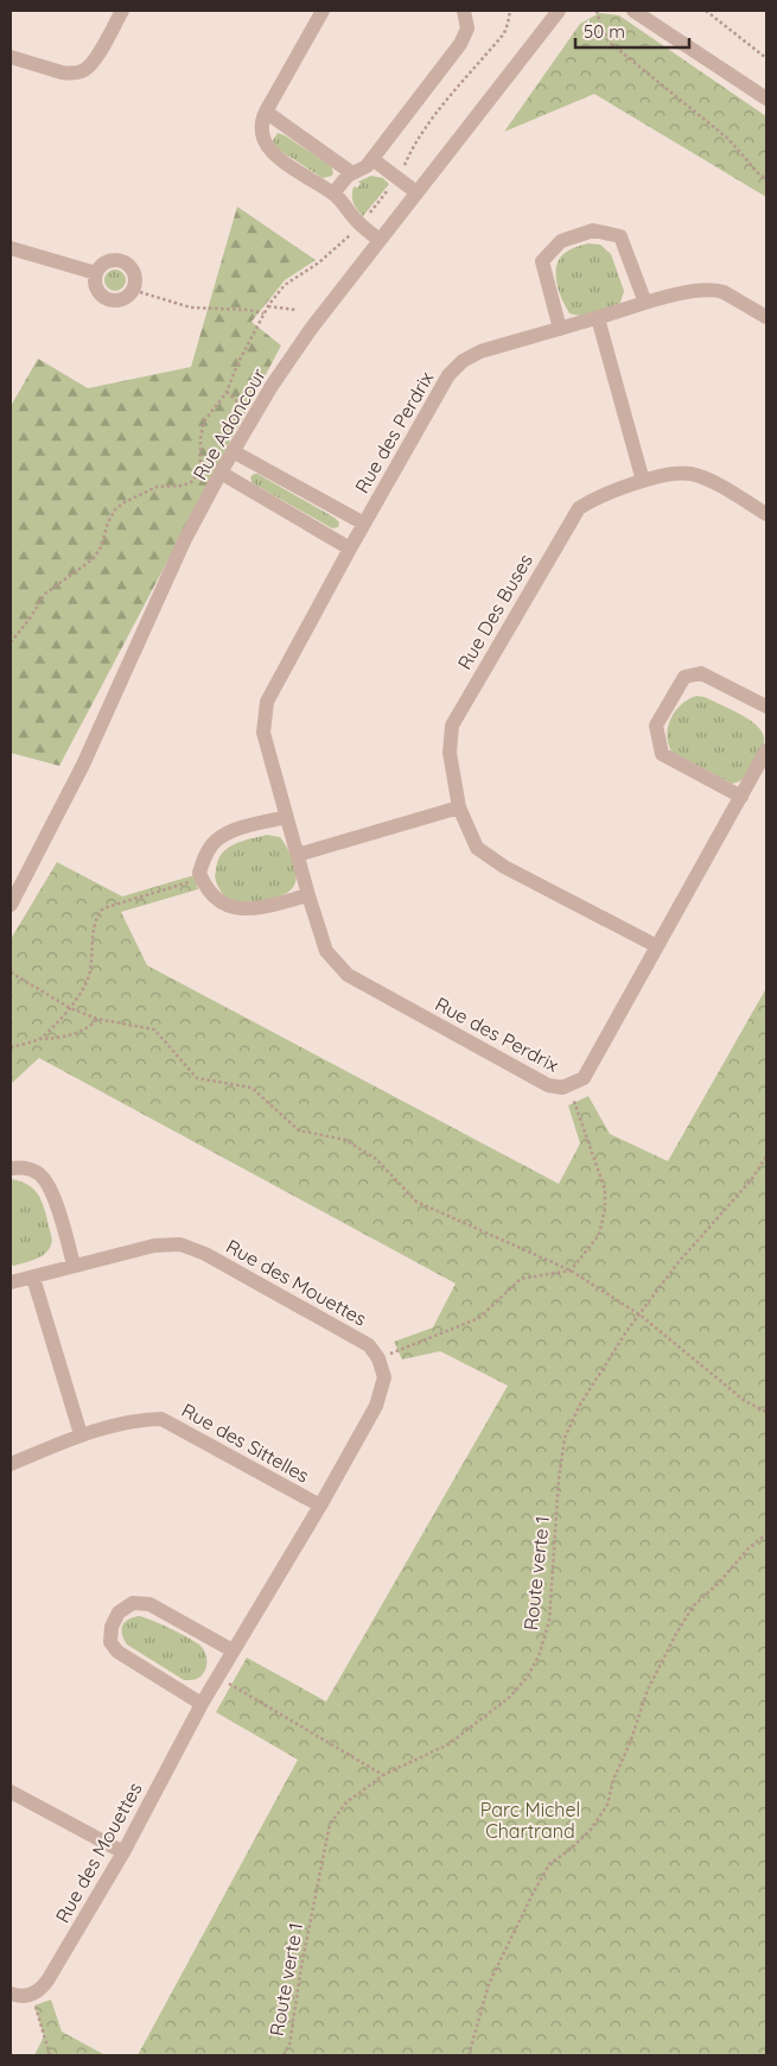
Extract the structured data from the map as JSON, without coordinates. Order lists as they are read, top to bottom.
{
  "streets": {
    "street": [
      "Rue Adoncour",
      "Rue des Perdrix",
      "Rue Des Buses",
      "Rue des Mouettes",
      "Rue des Sittelles"
    ],
    "path": ["Route verte 1"]
  },
  "crossings": [
    ["Rue Adoncour", "Rue des Perdrix"],
    ["Rue des Perdrix", "Rue Des Buses"],
    ["Rue des Mouettes", "Rue des Sittelles"]
  ],
  "parks": ["Parc Michel Chartrand"],
  "scale_bar": "50 m"
}
